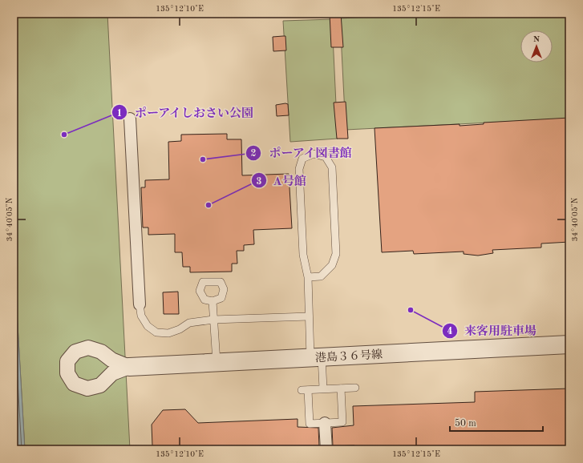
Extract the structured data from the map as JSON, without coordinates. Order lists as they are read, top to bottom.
{
  "streets": {
    "street": ["港島３６号線"]
  },
  "places": [
    "ポーアイしおさい公園",
    "ポーアイ図書館",
    "A号館",
    "来客用駐車場"
  ],
  "scale_bar": "50 m",
  "north": "top",
  "coordinates": ["135°12'10\"E", "135°12'15\"E", "34°40'05\"N"]
}
